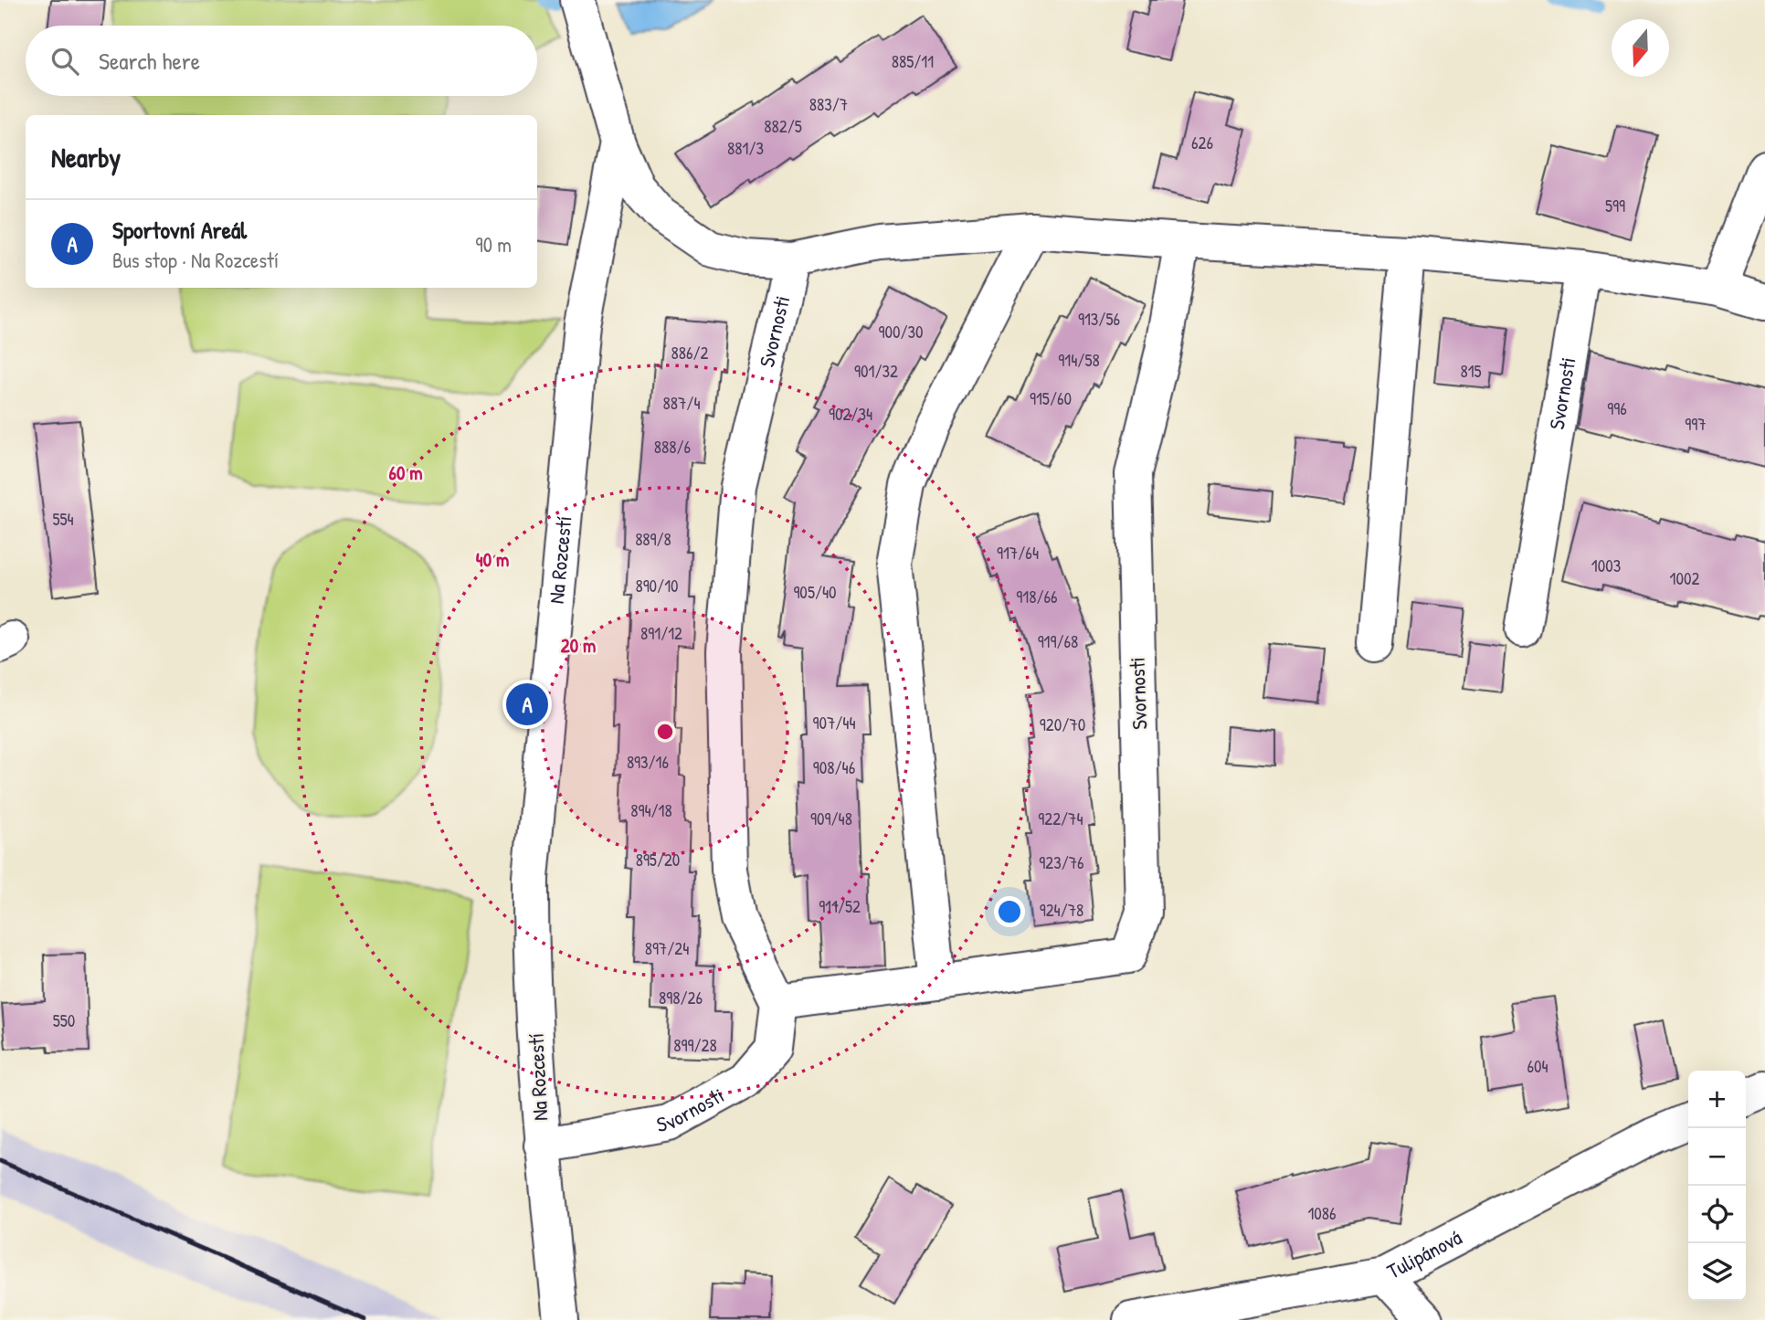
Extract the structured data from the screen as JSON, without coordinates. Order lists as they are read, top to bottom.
{
  "streets": {
    "street": ["Svornosti", "Na Rozcestí", "Tulipánová"]
  },
  "crossings": [
    ["Svornosti", "Na Rozcestí"]
  ],
  "house_numbers": [
    "885/11",
    "883/7",
    "882/5",
    "626",
    "881/3",
    "599",
    "913/56",
    "900/30",
    "886/2",
    "914/58",
    "901/32",
    "815",
    "915/60",
    "887/4",
    "996",
    "902/34",
    "997",
    "888/6",
    "554",
    "889/8",
    "917/64",
    "1003",
    "1002",
    "890/10",
    "905/40",
    "918/66",
    "891/12",
    "919/68",
    "907/44",
    "920/70",
    "893/16",
    "908/46",
    "894/18",
    "909/48",
    "922/74",
    "895/20",
    "923/76",
    "911/52",
    "924/78",
    "897/24",
    "898/26",
    "550",
    "899/28",
    "604",
    "1086"
  ],
  "north": "bottom",
  "page": {
    "search": "Search here",
    "heading": "Nearby",
    "list": [
      {
        "mark": "A",
        "name": "Sportovní Areál",
        "note": "Bus stop · Na Rozcestí",
        "value": "90 m"
      }
    ],
    "pins": "A",
    "map_buttons": ["+", "−"]
  },
  "rings": ["60 m", "40 m", "20 m"]
}
